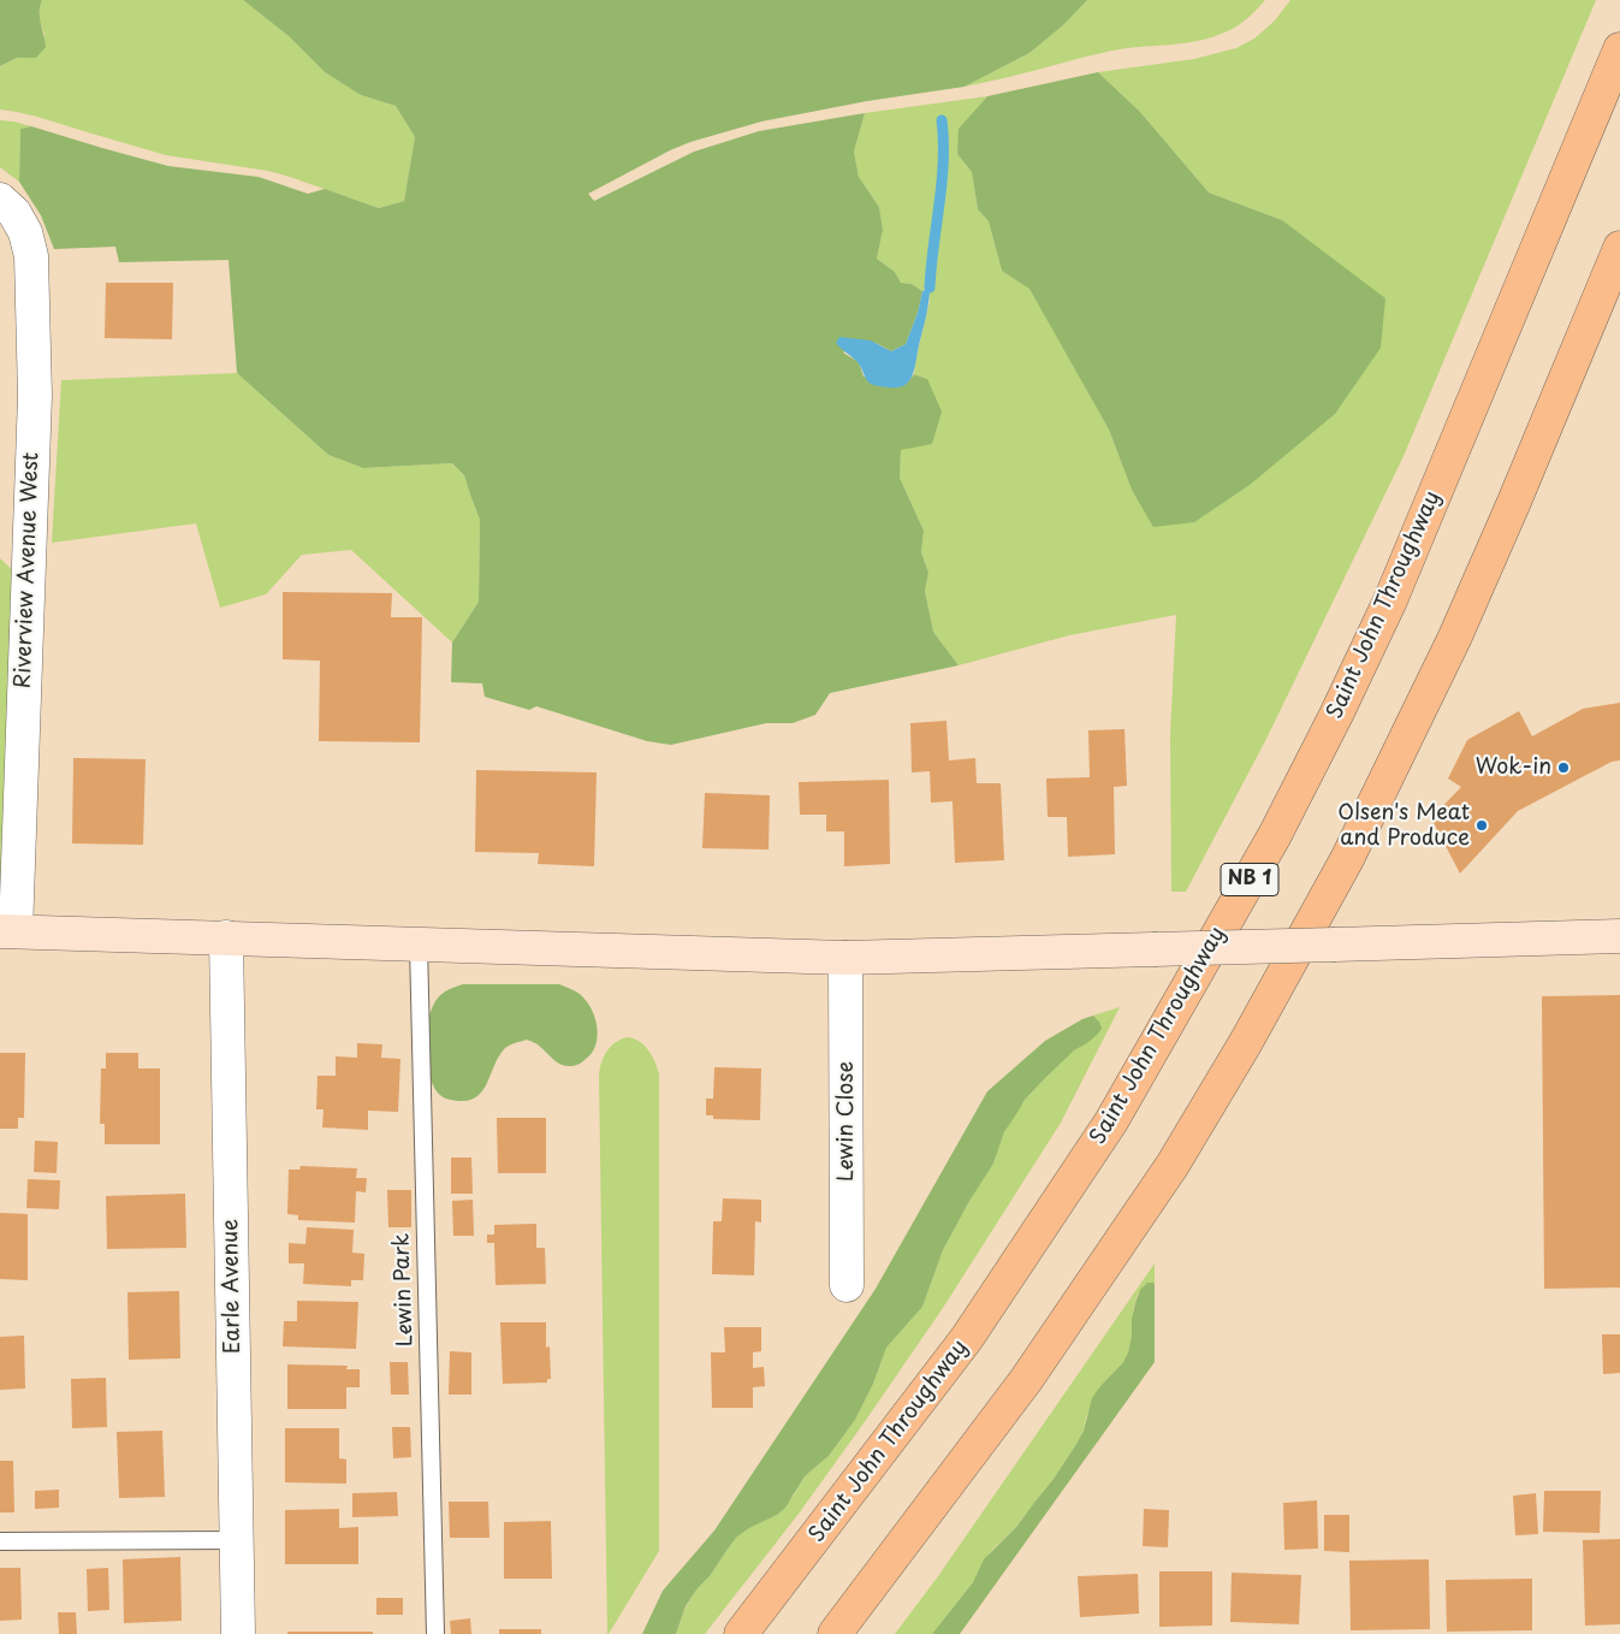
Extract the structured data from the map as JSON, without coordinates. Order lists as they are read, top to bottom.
{
  "streets": {
    "highway": ["Saint John Throughway", "NB 1"],
    "street": ["Riverview Avenue West", "Lewin Close", "Earle Avenue"],
    "lane": ["Lewin Park"]
  },
  "places": ["Wok-in", "Olsen's Meat and Produce"]
}
